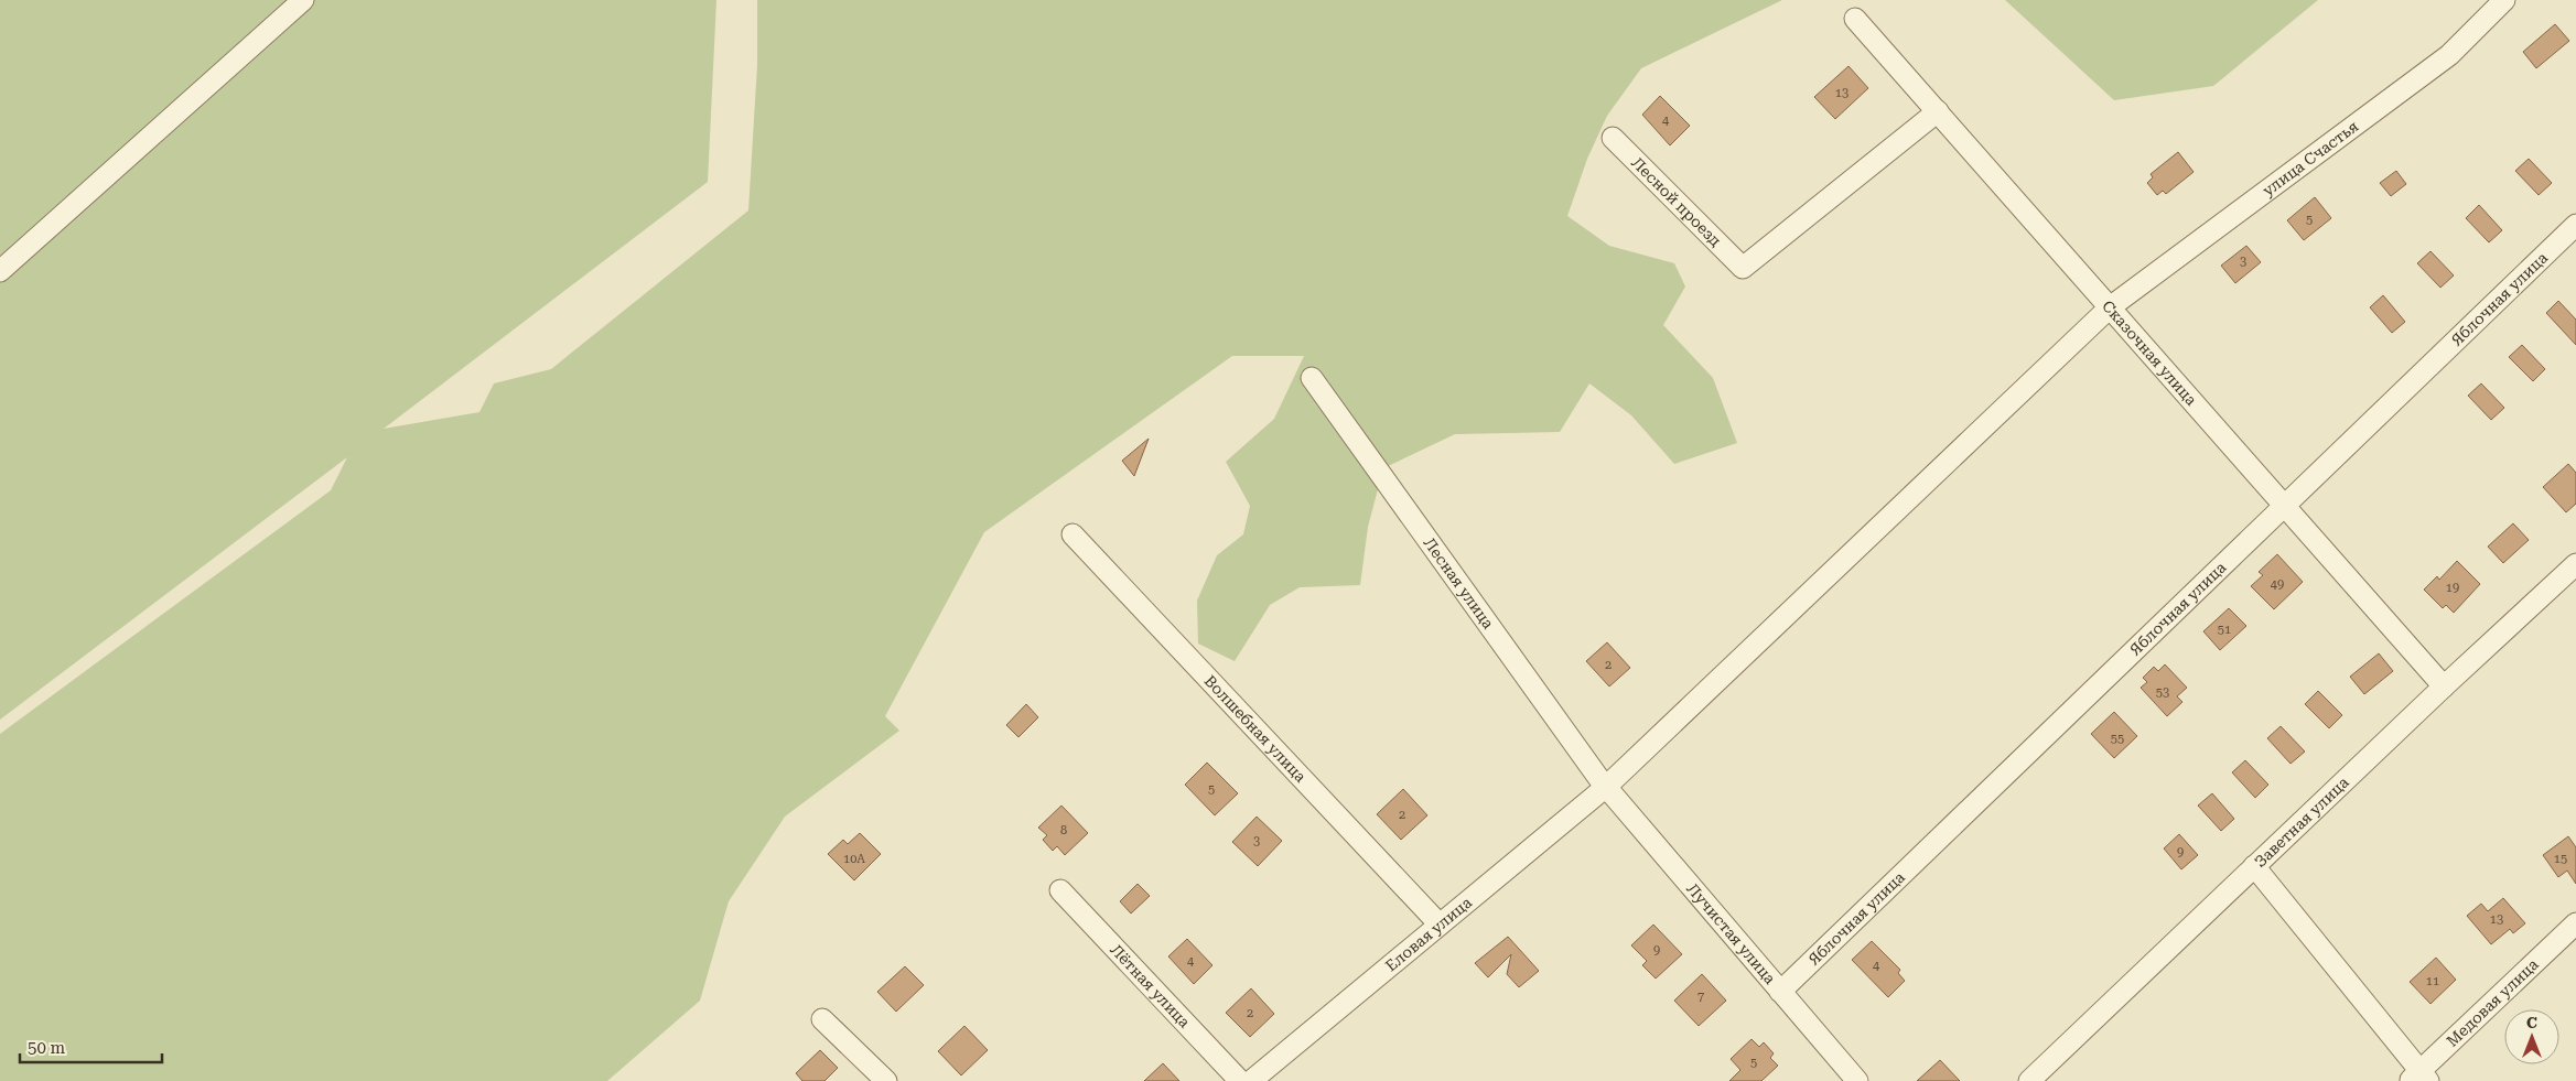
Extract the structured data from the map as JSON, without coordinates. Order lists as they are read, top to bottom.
{
  "streets": {
    "street": [
      "улица Счастья",
      "Лесной проезд",
      "Яблочная улица",
      "Сказочная улица",
      "Лесная улица",
      "Волшебная улица",
      "Заветная улица",
      "Еловая улица",
      "Лучистая улица",
      "Лётная улица",
      "Медовая улица"
    ]
  },
  "crossings": [
    ["улица Счастья", "Сказочная улица"],
    ["улица Счастья", "Лесная улица"],
    ["улица Счастья", "Еловая улица"],
    ["улица Счастья", "Лучистая улица"],
    ["Лесной проезд", "Сказочная улица"],
    ["Яблочная улица", "Сказочная улица"],
    ["Яблочная улица", "Лучистая улица"],
    ["Сказочная улица", "Заветная улица"],
    ["Лесная улица", "Еловая улица"],
    ["Лесная улица", "Лучистая улица"],
    ["Волшебная улица", "Еловая улица"],
    ["Еловая улица", "Лучистая улица"]
  ],
  "house_numbers": [
    "13",
    "4",
    "5",
    "3",
    "49",
    "19",
    "51",
    "2",
    "53",
    "55",
    "5",
    "2",
    "8",
    "3",
    "9",
    "10А",
    "15",
    "13",
    "9",
    "4",
    "4",
    "11",
    "7",
    "2",
    "5"
  ],
  "scale_bar": "50 m",
  "north": "top"
}
